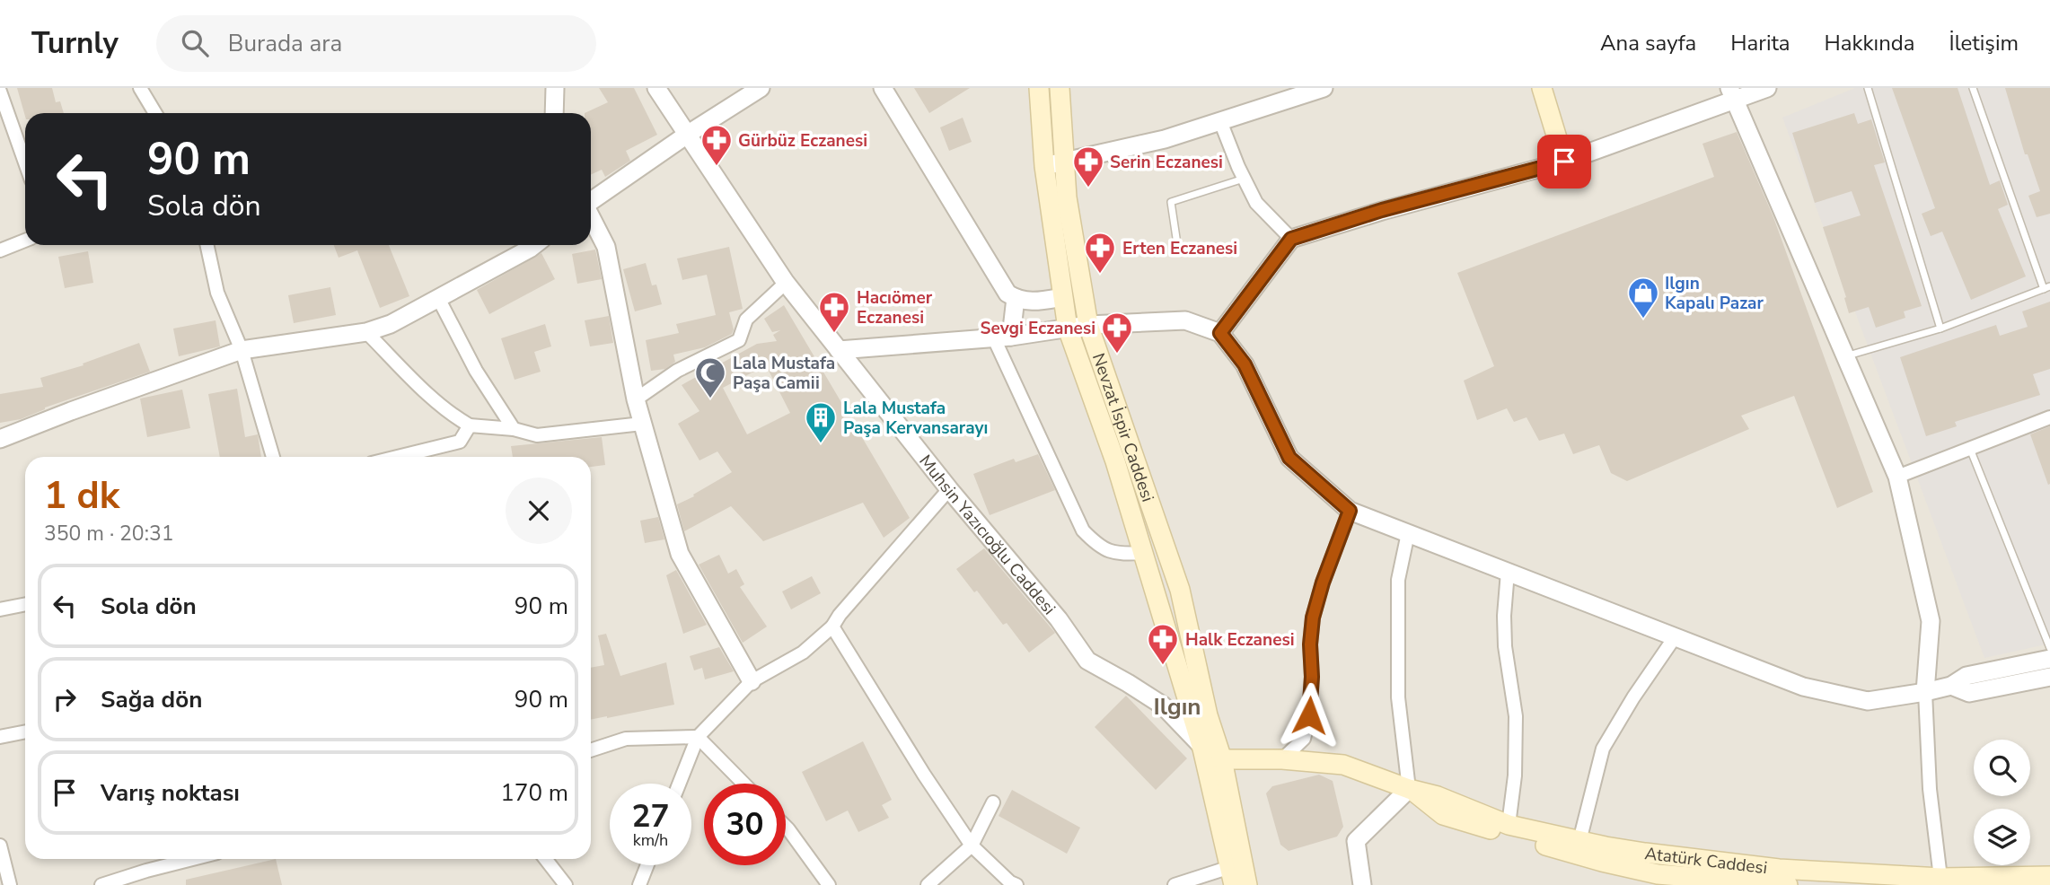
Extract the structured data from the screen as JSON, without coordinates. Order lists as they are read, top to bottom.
{
  "streets": {
    "main road": ["Nevzat İspir Caddesi", "Atatürk Caddesi"],
    "street": ["Muhsin Yazıcıoğlu Caddesi"]
  },
  "crossings": [
    ["Nevzat İspir Caddesi", "Muhsin Yazıcıoğlu Caddesi"],
    ["Nevzat İspir Caddesi", "Atatürk Caddesi"],
    ["Muhsin Yazıcıoğlu Caddesi", "Atatürk Caddesi"]
  ],
  "districts": ["Ilgın"],
  "places": {
    "pharmacy": [
      "Gürbüz Eczanesi",
      "Serin Eczanesi",
      "Erten Eczanesi",
      "Hacıömer Eczanesi",
      "Sevgi Eczanesi",
      "Halk Eczanesi"
    ],
    "shop": ["Ilgın Kapalı Pazar"],
    "mosque": ["Lala Mustafa Paşa Camii"],
    "building": ["Lala Mustafa Paşa Kervansarayı"]
  },
  "page": {
    "header": "Turnly",
    "search": "Burada ara",
    "nav": [
      "Ana sayfa",
      "Harita",
      "Hakkında",
      "İletişim"
    ],
    "turn": ["90 m", "Sola dön"],
    "heading": ["1 dk", "350 m · 20:31"],
    "list": [
      {
        "name": "Sola dön",
        "value": "90 m"
      },
      {
        "name": "Sağa dön",
        "value": "90 m"
      },
      {
        "name": "Varış noktası",
        "value": "170 m"
      }
    ],
    "speed": "27 km/h",
    "limit": "30"
  }
}
